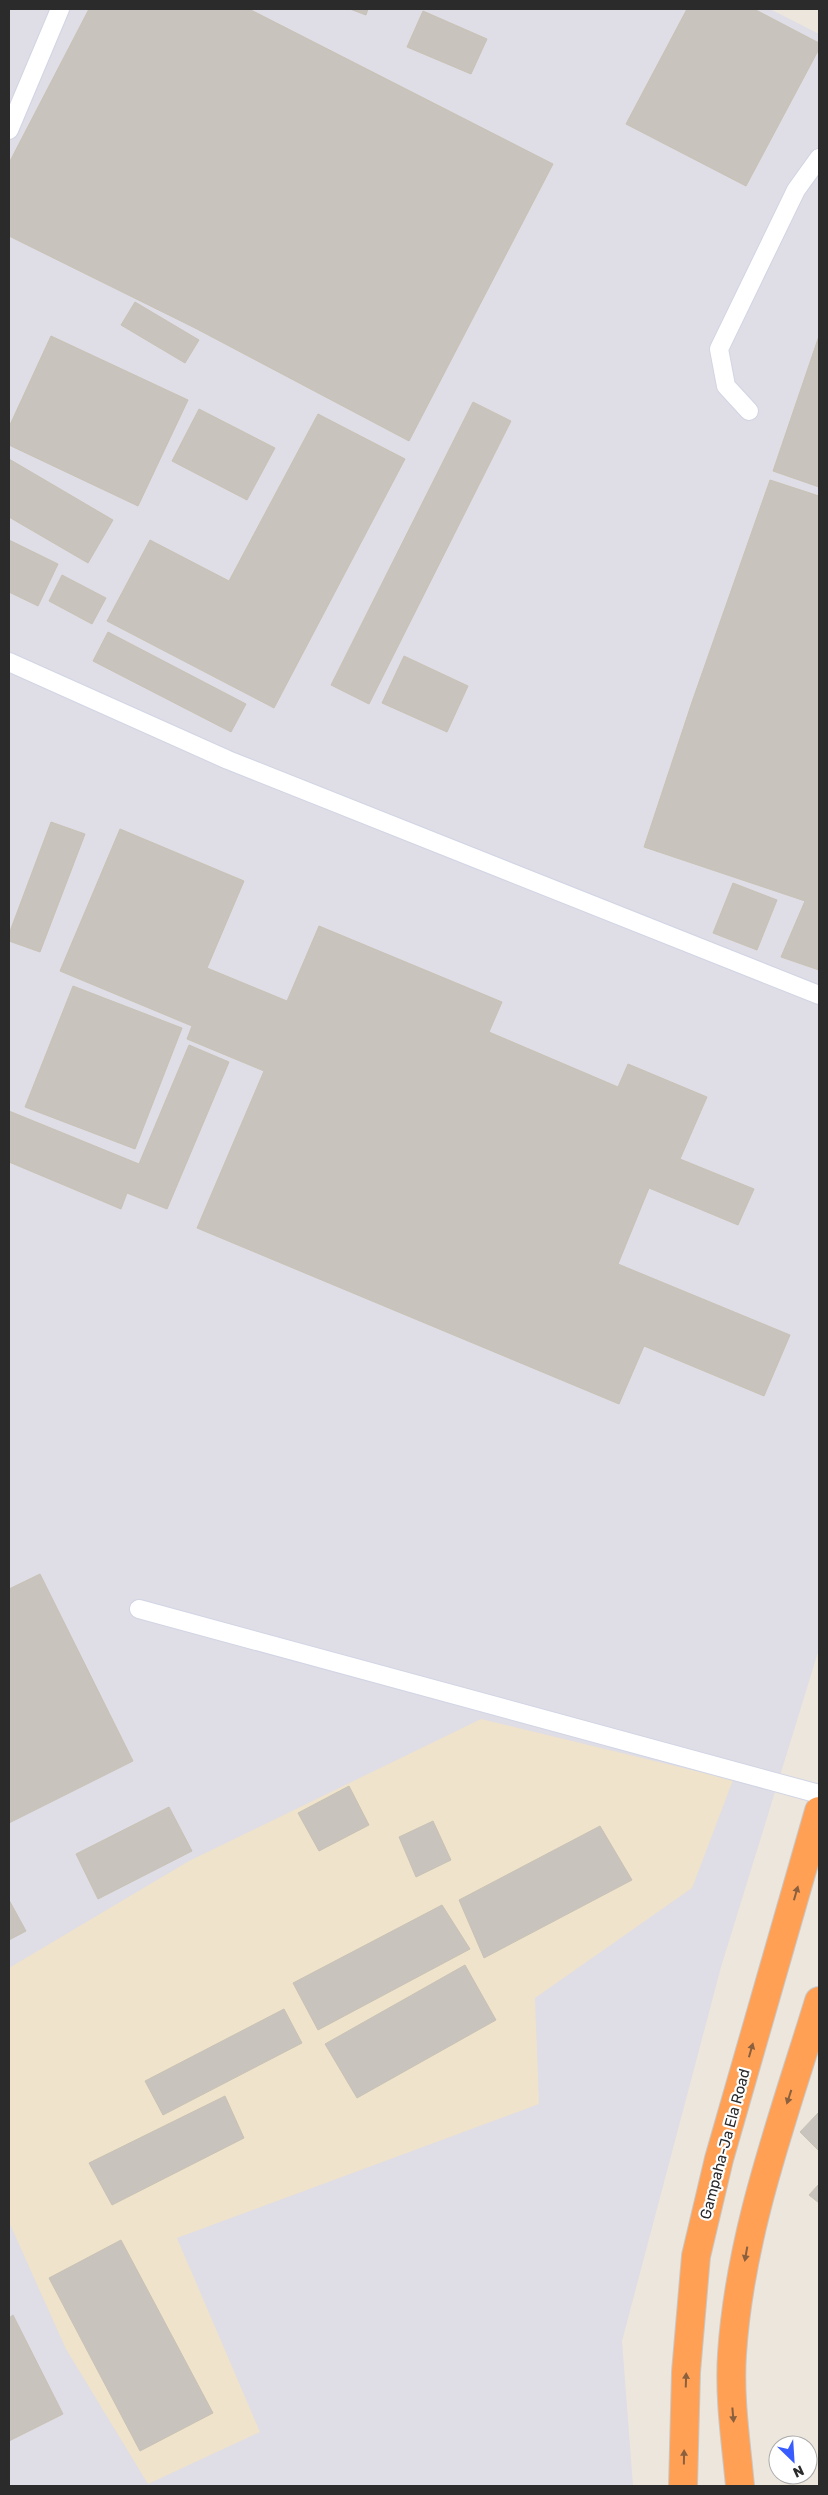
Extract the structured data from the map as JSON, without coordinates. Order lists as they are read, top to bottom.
{
  "streets": {
    "highway": ["Gampaha-Ja Ela Road"]
  },
  "north": "bottom right"
}
